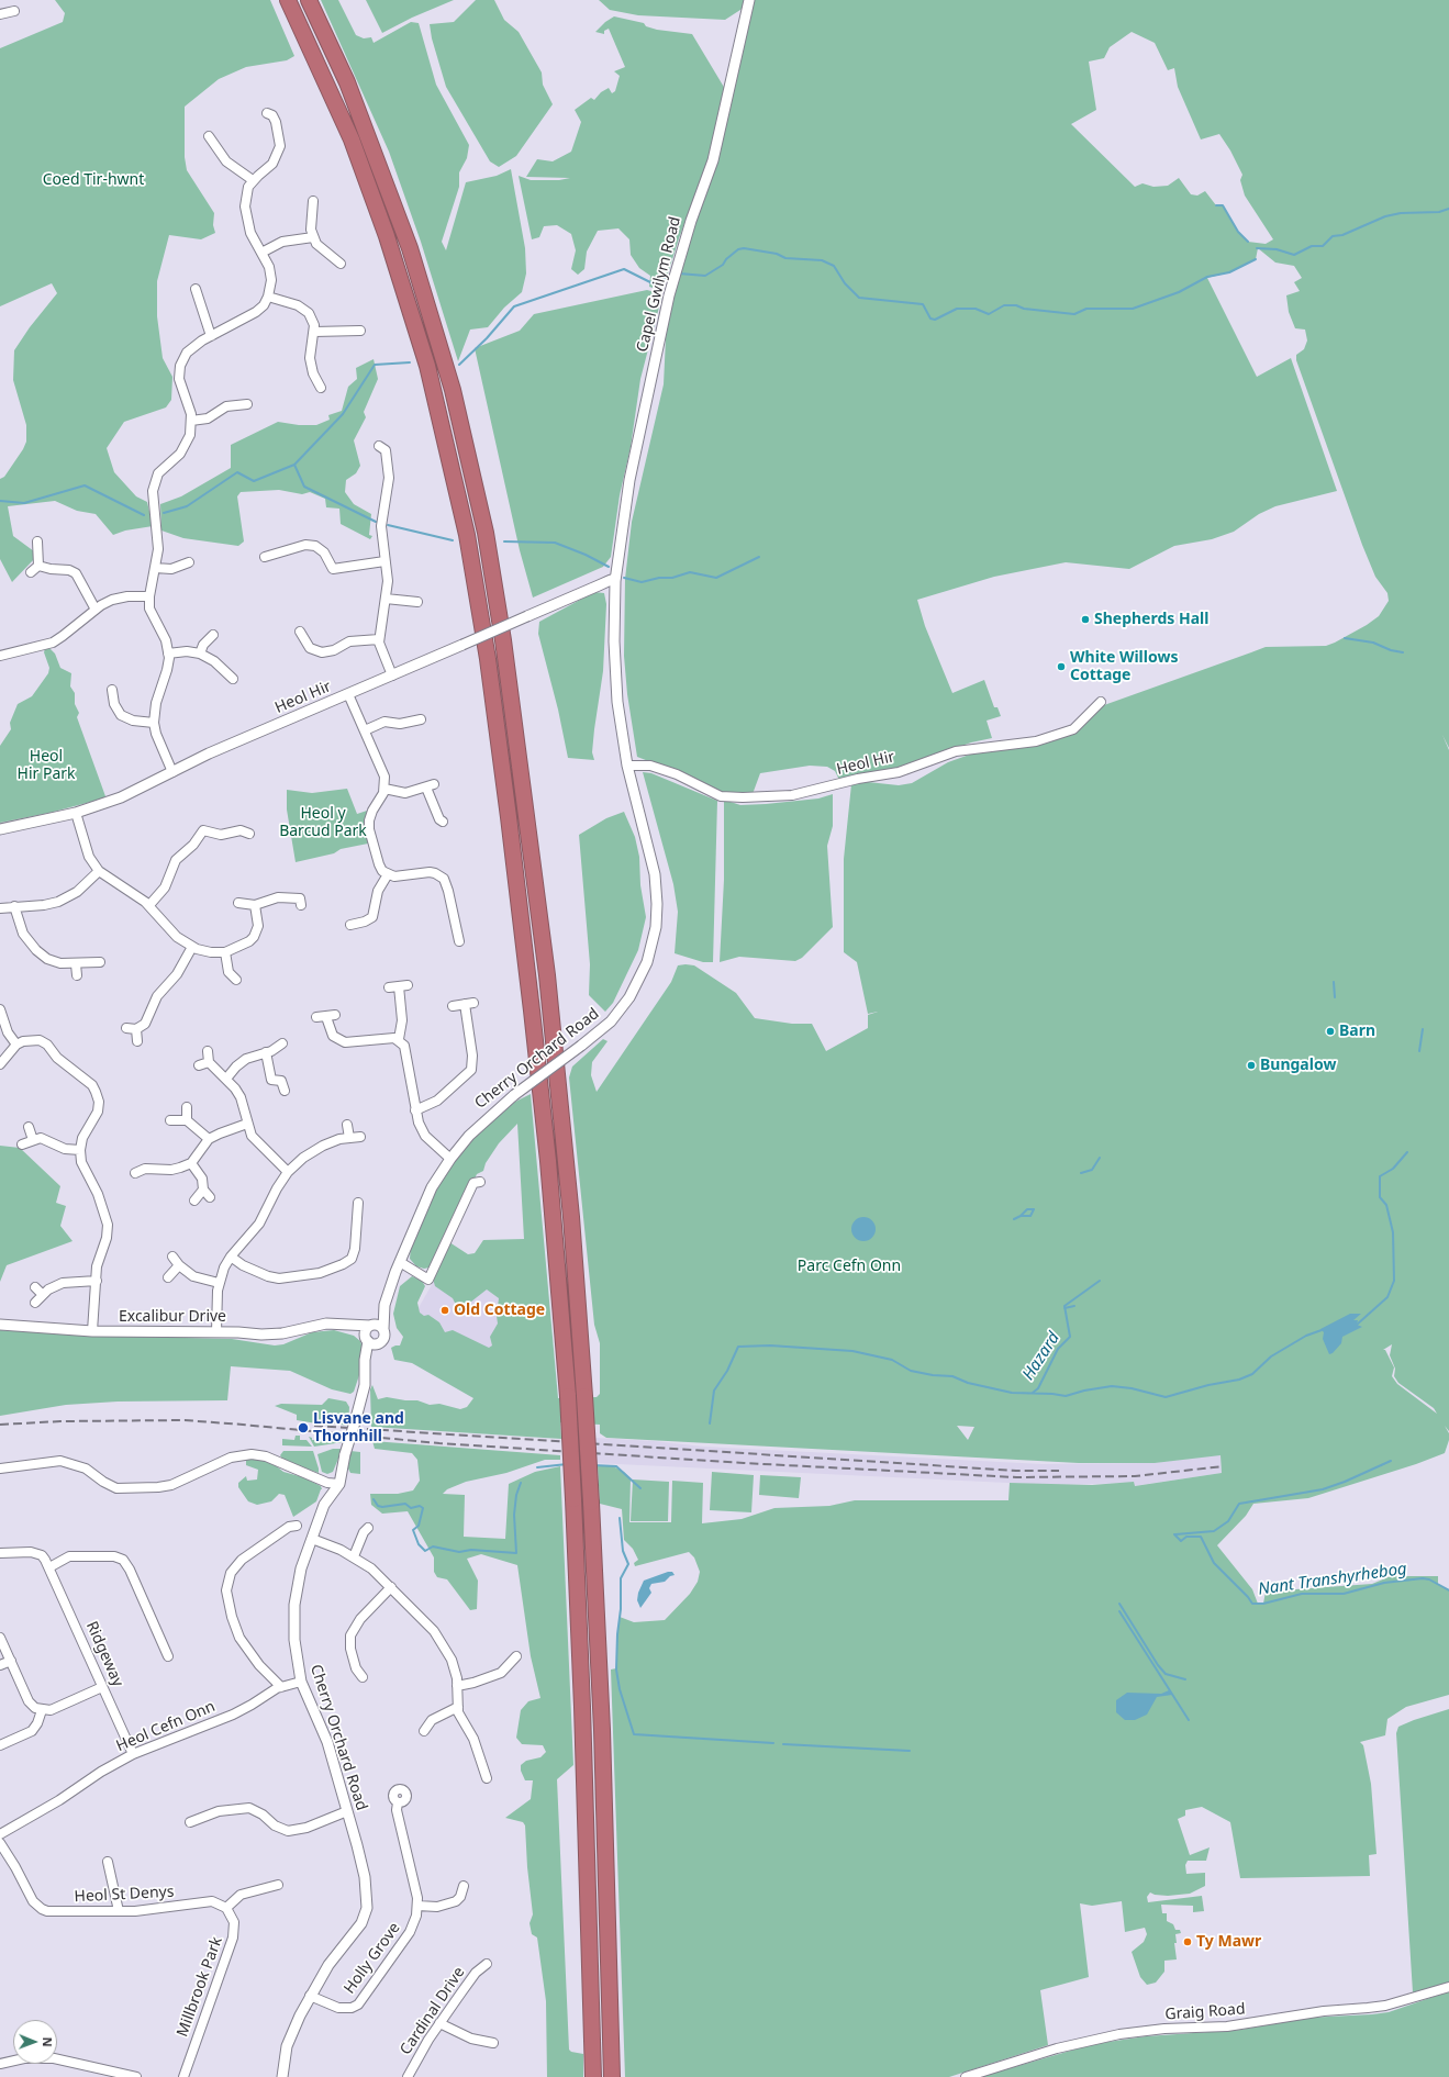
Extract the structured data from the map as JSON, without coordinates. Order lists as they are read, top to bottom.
{
  "streets": {
    "street": [
      "Capel Gwilym Road",
      "Heol Hir",
      "Cherry Orchard Road",
      "Excalibur Drive",
      "Ridgeway",
      "Heol Cefn Onn",
      "Heol St Denys",
      "Holly Grove",
      "Millbrook Park",
      "Cardinal Drive",
      "Graig Road"
    ]
  },
  "crossings": [
    ["Capel Gwilym Road", "Heol Hir"],
    ["Capel Gwilym Road", "Cherry Orchard Road"],
    ["Heol Hir", "Cherry Orchard Road"],
    ["Cherry Orchard Road", "Excalibur Drive"],
    ["Cherry Orchard Road", "Heol Cefn Onn"],
    ["Cherry Orchard Road", "Holly Grove"],
    ["Ridgeway", "Heol Cefn Onn"],
    ["Heol St Denys", "Millbrook Park"]
  ],
  "water": ["Hazard", "Nant Transhyrhebog"],
  "parks": [
    "Coed Tir-hwnt",
    "Heol Hir Park",
    "Heol y Barcud Park",
    "Parc Cefn Onn"
  ],
  "places": [
    "Shepherds Hall",
    "White Willows Cottage",
    "Barn",
    "Bungalow",
    "Old Cottage",
    "Lisvane and Thornhill",
    "Ty Mawr"
  ],
  "north": "right"
}
